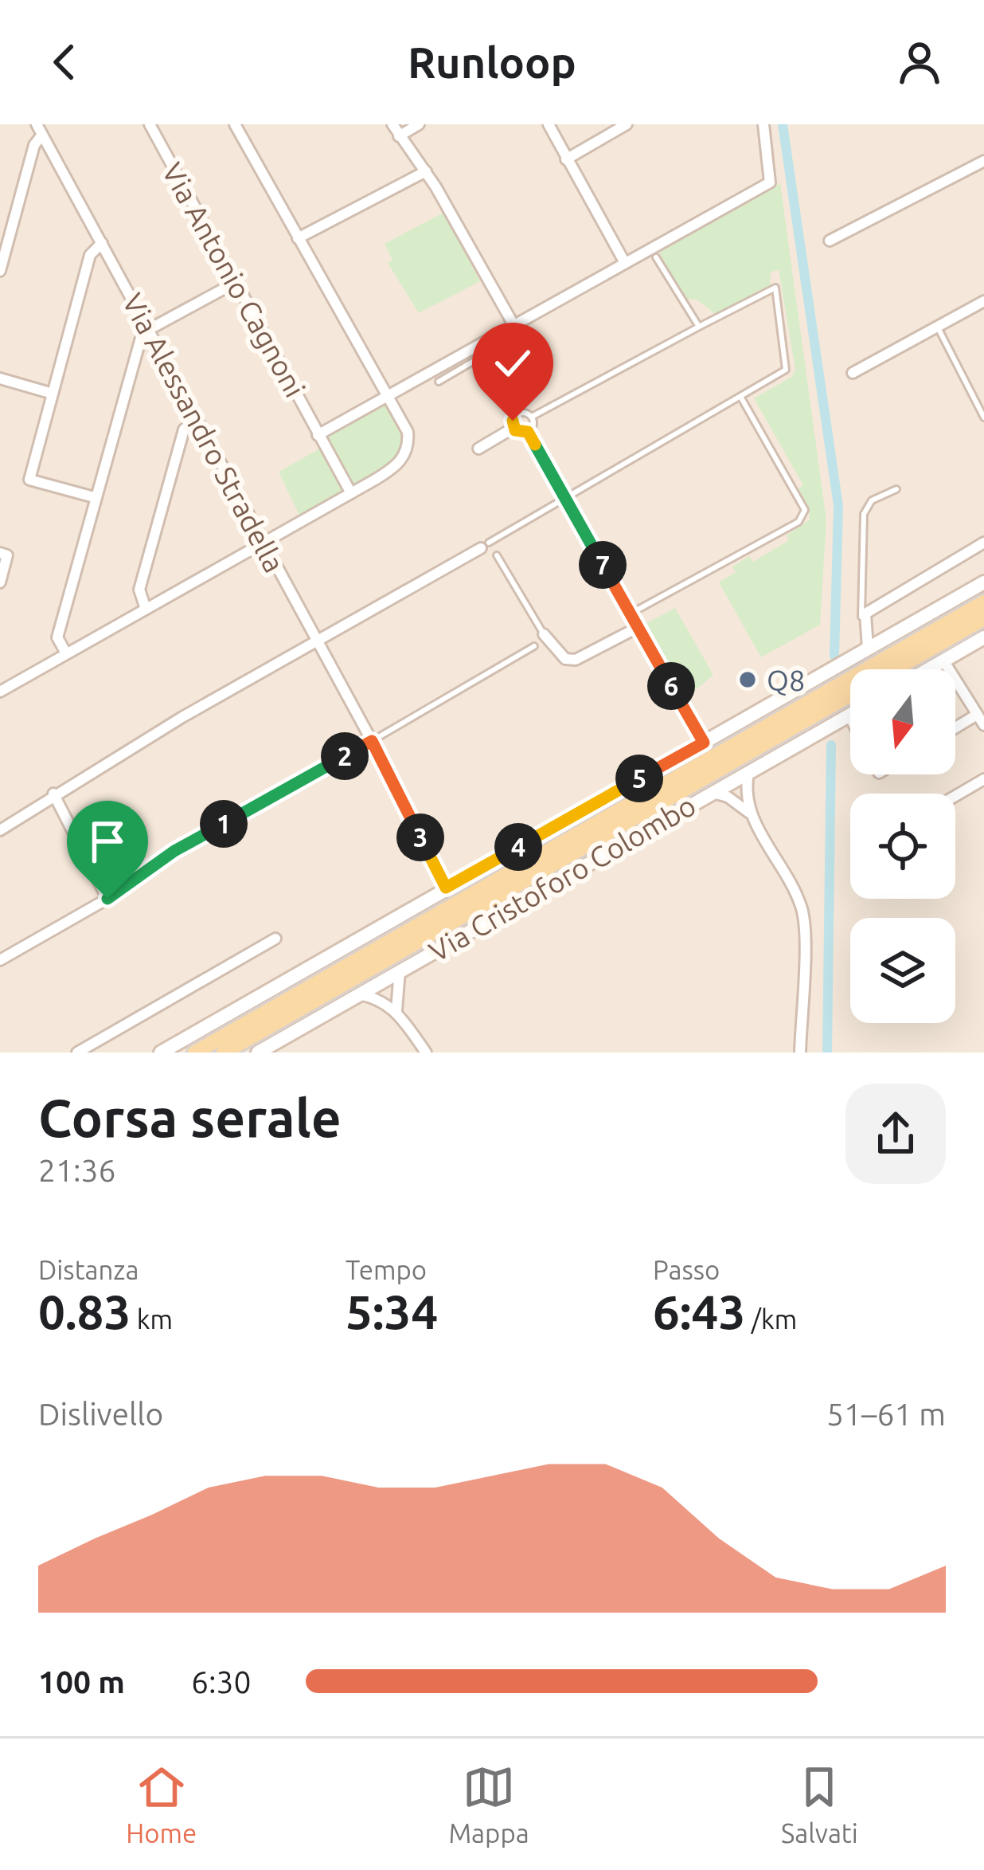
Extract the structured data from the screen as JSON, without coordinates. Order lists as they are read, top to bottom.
{
  "streets": {
    "main road": ["Via Cristoforo Colombo"],
    "street": ["Via Antonio Cagnoni", "Via Alessandro Stradella"]
  },
  "crossings": [
    ["Via Alessandro Stradella", "Via Cristoforo Colombo"]
  ],
  "places": ["Q8"],
  "north": "bottom",
  "page": {
    "header": "Runloop",
    "pins": [
      "7",
      "6",
      "2",
      "5",
      "1",
      "3",
      "4"
    ],
    "heading": ["Corsa serale", "21:36"],
    "stats": [
      ["Distanza", "0.83 km"],
      ["Tempo", "5:34"],
      ["Passo", "6:43 /km"]
    ],
    "chart": ["Dislivello", "51–61 m"],
    "list": [
      {
        "name": "100 m",
        "note": "6:30"
      }
    ],
    "tabs": ["Home", "Mappa", "Salvati"]
  }
}
